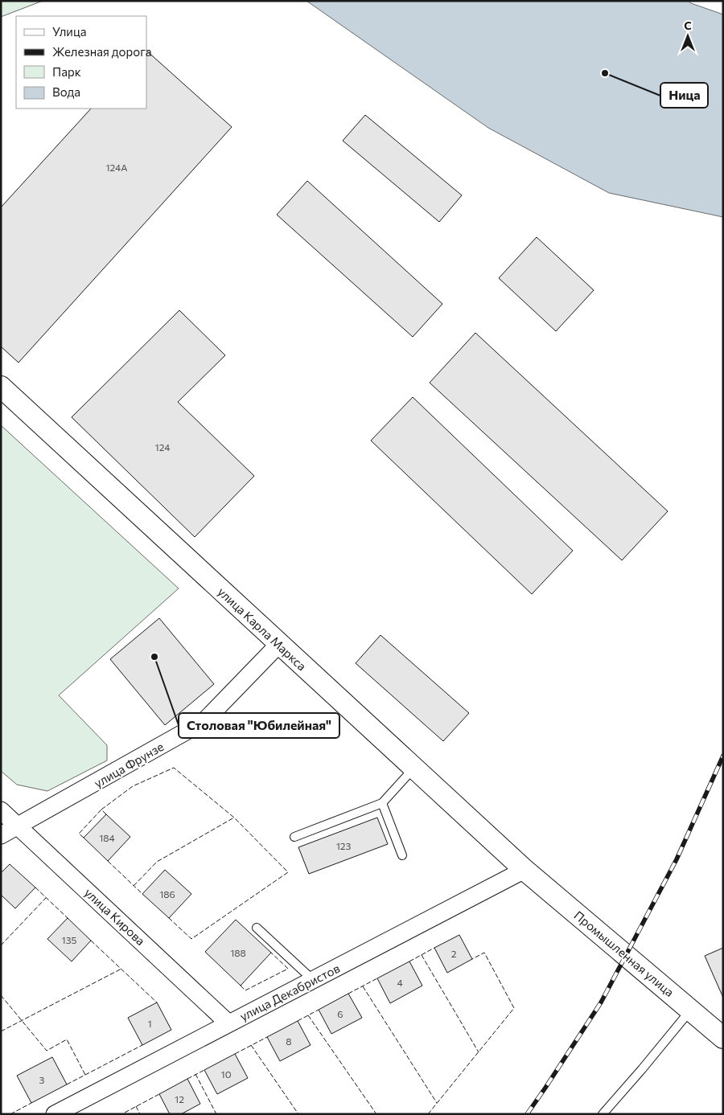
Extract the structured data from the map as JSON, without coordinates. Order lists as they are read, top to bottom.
{
  "streets": {
    "street": [
      "улица Карла Маркса",
      "улица Фрунзе",
      "улица Кирова",
      "Промышленная улица",
      "улица Декабристов"
    ]
  },
  "crossings": [
    ["улица Карла Маркса", "улица Фрунзе"],
    ["улица Карла Маркса", "Промышленная улица"],
    ["улица Карла Маркса", "улица Декабристов"],
    ["улица Фрунзе", "улица Кирова"],
    ["улица Кирова", "улица Декабристов"],
    ["Промышленная улица", "улица Декабристов"]
  ],
  "places": ["Ница", "Столовая \"Юбилейная\""],
  "house_numbers": [
    "124А",
    "124",
    "184",
    "123",
    "186",
    "135",
    "188",
    "2",
    "4",
    "6",
    "1",
    "8",
    "10",
    "3",
    "12"
  ],
  "legend": [
    "Улица",
    "Железная дорога",
    "Парк",
    "Вода"
  ],
  "north": "top"
}
